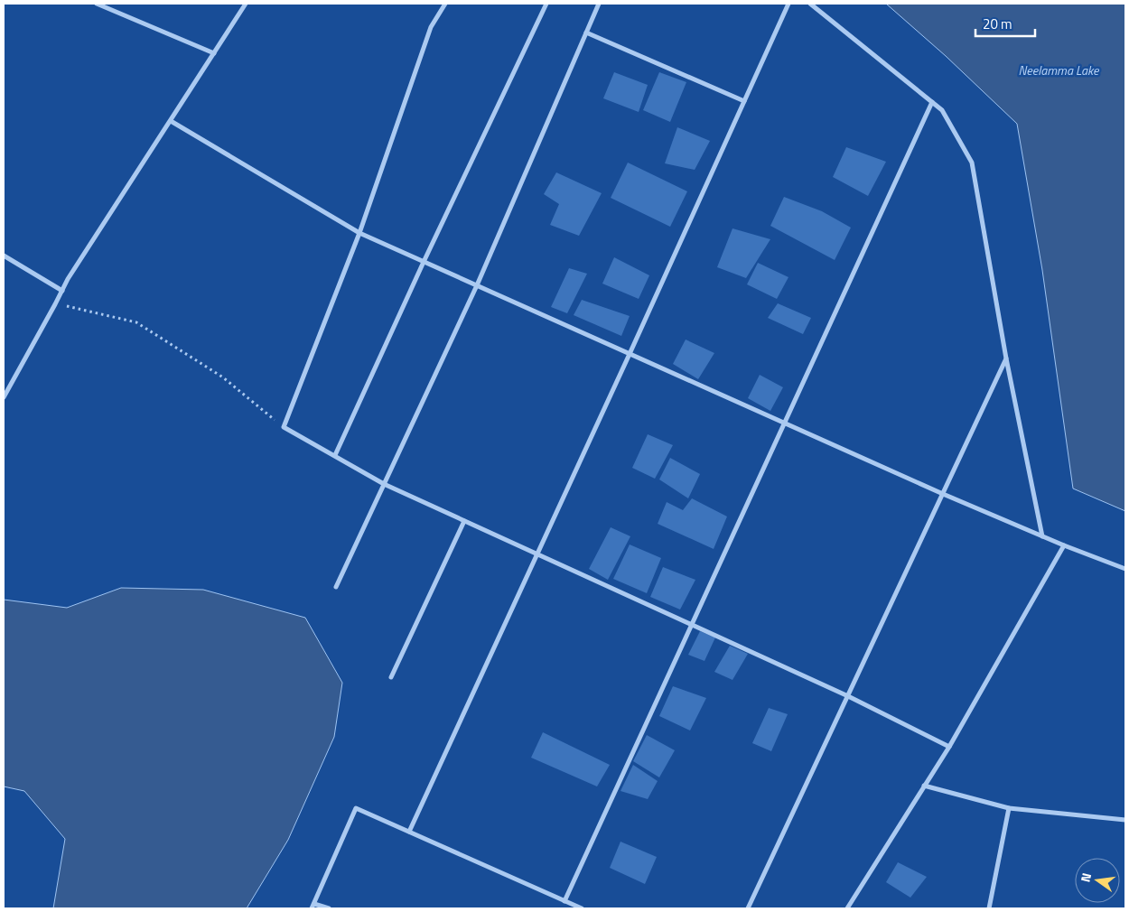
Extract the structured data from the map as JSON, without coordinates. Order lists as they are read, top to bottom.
{
  "water": ["Neelamma Lake"],
  "scale_bar": "20 m",
  "north": "left"
}
